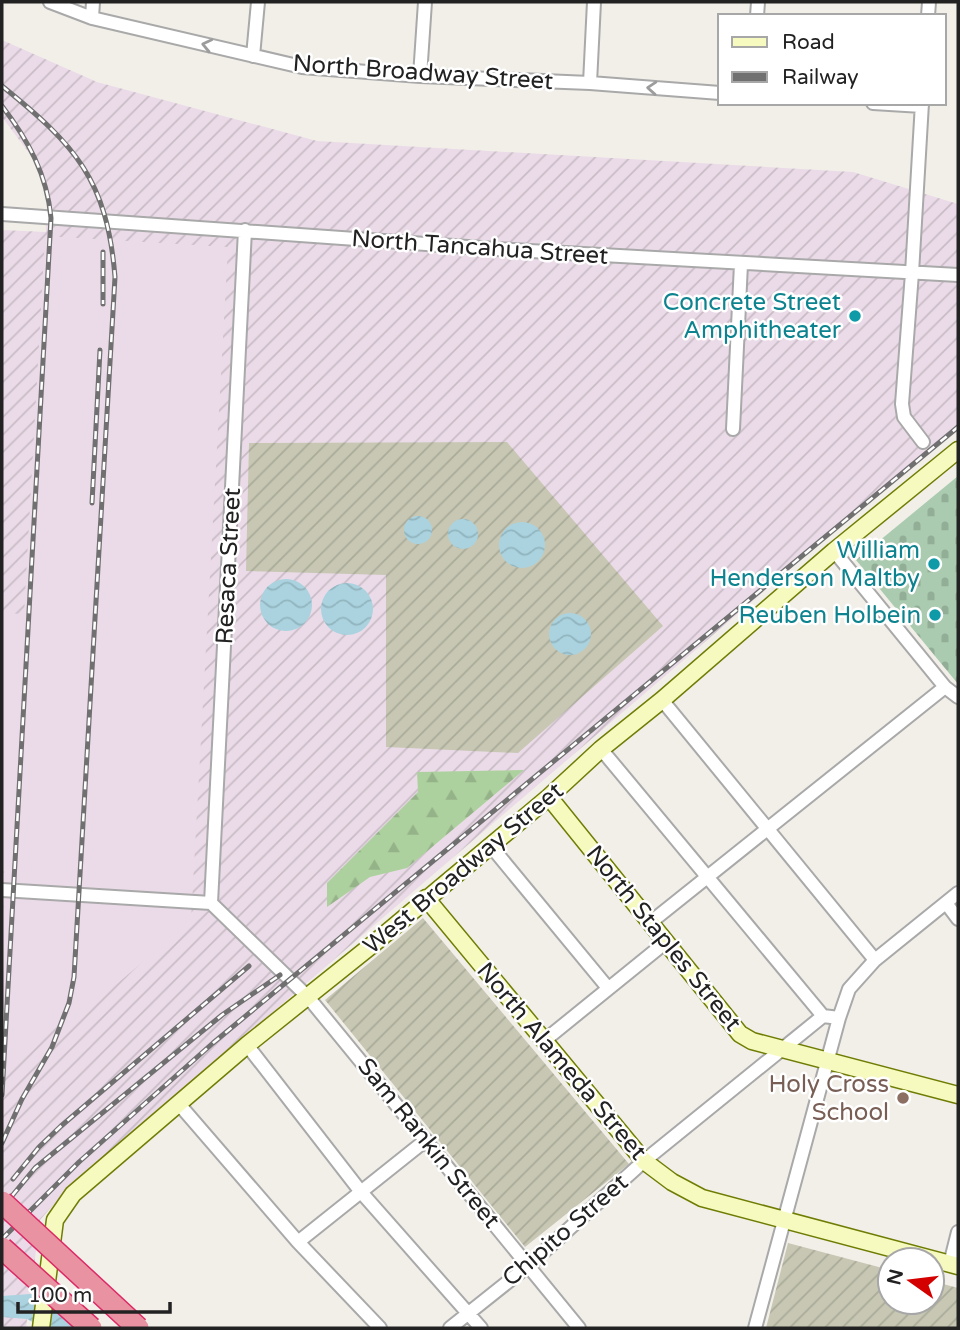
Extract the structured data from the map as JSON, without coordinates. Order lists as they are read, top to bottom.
{
  "streets": {
    "street": [
      "North Broadway Street",
      "North Tancahua Street",
      "Resaca Street",
      "West Broadway Street",
      "North Staples Street",
      "North Alameda Street",
      "Sam Rankin Street",
      "Chipito Street"
    ]
  },
  "crossings": [
    ["North Tancahua Street", "Resaca Street"],
    ["Resaca Street", "Sam Rankin Street"],
    ["West Broadway Street", "North Staples Street"],
    ["West Broadway Street", "North Alameda Street"],
    ["West Broadway Street", "Sam Rankin Street"],
    ["North Staples Street", "Chipito Street"],
    ["North Alameda Street", "Chipito Street"],
    ["Sam Rankin Street", "Chipito Street"]
  ],
  "one_way": ["North Broadway Street"],
  "places": [
    "Concrete Street Amphitheater",
    "William Henderson Maltby",
    "Reuben Holbein",
    "Holy Cross School"
  ],
  "legend": ["Road", "Railway"],
  "scale_bar": "100 m",
  "north": "left"
}
